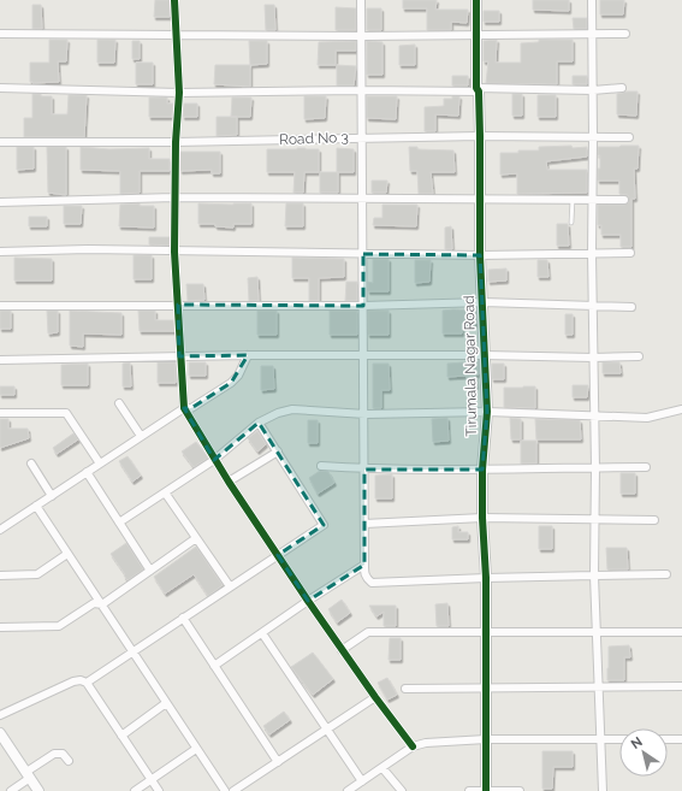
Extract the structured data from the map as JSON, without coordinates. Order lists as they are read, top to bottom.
{
  "streets": {
    "street": ["Road No 3", "Tirumala Nagar Road"]
  },
  "crossings": [
    ["Road No 3", "Tirumala Nagar Road"]
  ],
  "north": "top left"
}
